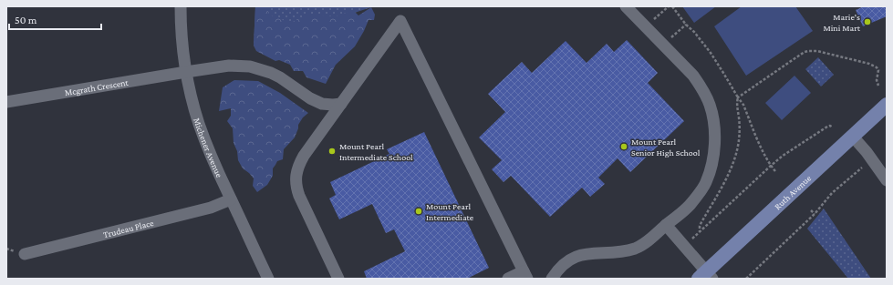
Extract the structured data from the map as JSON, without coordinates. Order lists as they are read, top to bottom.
{
  "streets": {
    "main road": ["Ruth Avenue"],
    "street": ["Mcgrath Crescent", "Michener Avenue", "Trudeau Place"]
  },
  "crossings": [
    ["Mcgrath Crescent", "Michener Avenue"],
    ["Michener Avenue", "Trudeau Place"]
  ],
  "places": [
    "Marie's Mini Mart",
    "Mount Pearl Senior High School",
    "Mount Pearl Intermediate School",
    "Mount Pearl Intermediate"
  ],
  "scale_bar": "50 m"
}
